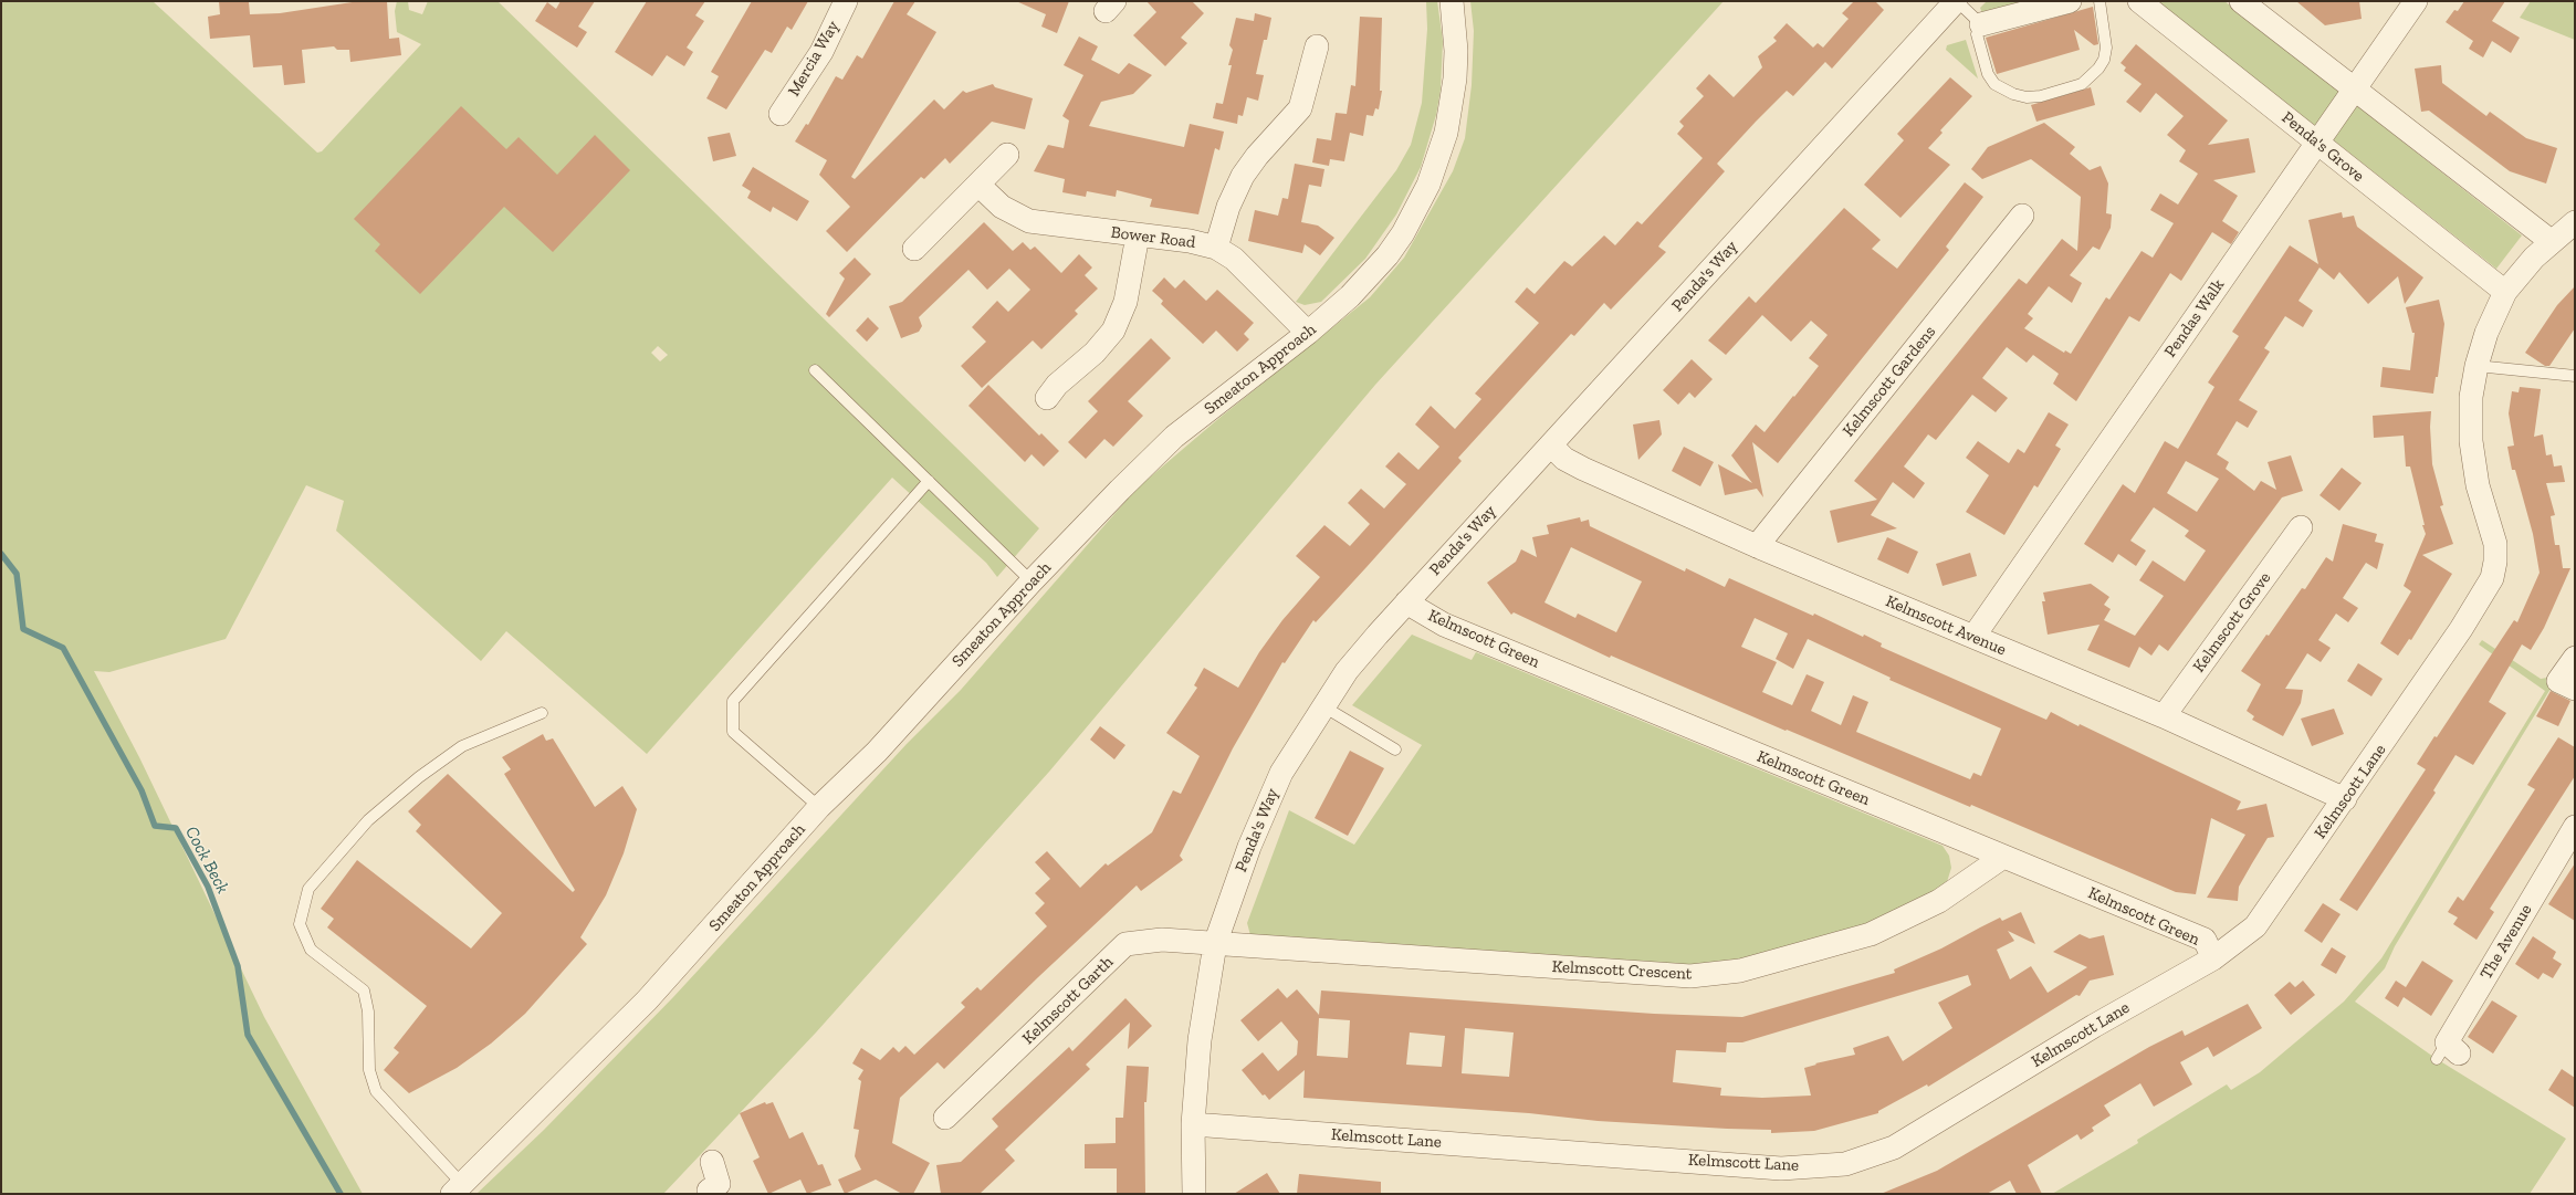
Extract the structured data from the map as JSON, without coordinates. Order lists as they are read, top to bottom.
{
  "streets": {
    "street": [
      "Mercia Way",
      "Penda's Grove",
      "Bower Road",
      "Penda's Way",
      "Pendas Walk",
      "Smeaton Approach",
      "Kelmscott Gardens",
      "Kelmscott Grove",
      "Kelmscott Avenue",
      "Kelmscott Green",
      "Kelmscott Lane",
      "The Avenue",
      "Kelmscott Crescent",
      "Kelmscott Garth"
    ]
  },
  "crossings": [
    ["Penda's Grove", "Pendas Walk"],
    ["Penda's Grove", "Kelmscott Lane"],
    ["Bower Road", "Smeaton Approach"],
    ["Penda's Way", "Kelmscott Avenue"],
    ["Penda's Way", "Kelmscott Green"],
    ["Penda's Way", "Kelmscott Lane"],
    ["Penda's Way", "Kelmscott Crescent"],
    ["Penda's Way", "Kelmscott Garth"],
    ["Pendas Walk", "Kelmscott Avenue"],
    ["Kelmscott Gardens", "Kelmscott Avenue"],
    ["Kelmscott Grove", "Kelmscott Avenue"],
    ["Kelmscott Avenue", "Kelmscott Lane"],
    ["Kelmscott Green", "Kelmscott Lane"],
    ["Kelmscott Green", "Kelmscott Crescent"],
    ["Kelmscott Crescent", "Kelmscott Garth"]
  ],
  "water": ["Cock Beck"]
}
